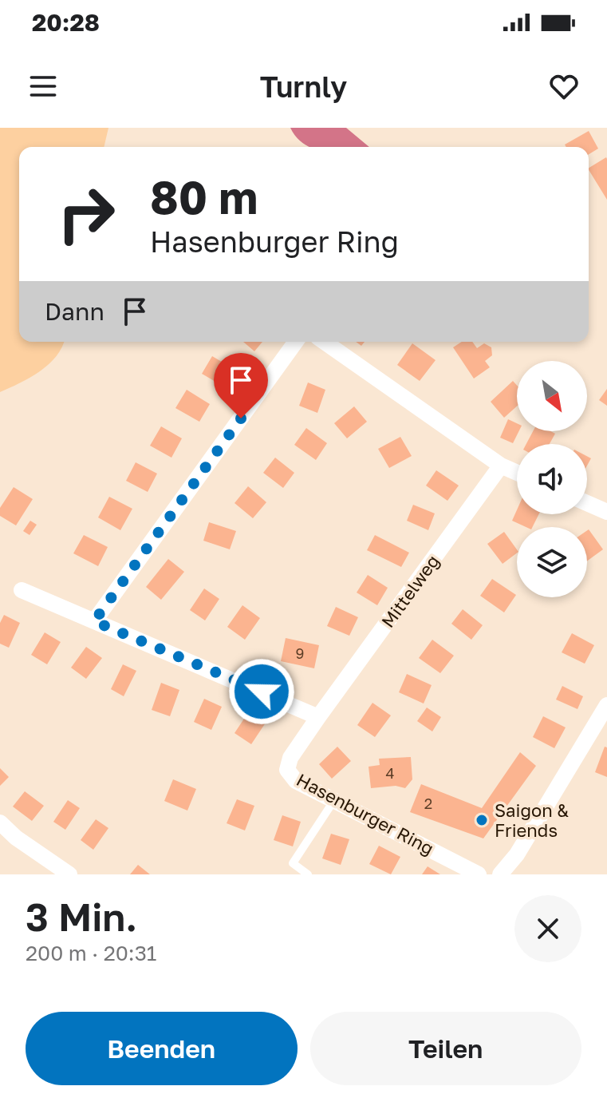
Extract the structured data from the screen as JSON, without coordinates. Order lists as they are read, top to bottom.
{
  "streets": {
    "street": ["Mittelweg", "Hasenburger Ring"]
  },
  "crossings": [
    ["Mittelweg", "Hasenburger Ring"]
  ],
  "places": ["Saigon & Friends"],
  "house_numbers": ["9", "4", "2"],
  "north": "bottom right",
  "page": {
    "status": "20:28",
    "header": "Turnly",
    "turn": ["80 m", "Hasenburger Ring"],
    "then": "Dann",
    "heading": ["3 Min.", "200 m · 20:31"],
    "buttons": ["Beenden", "Teilen"]
  }
}
